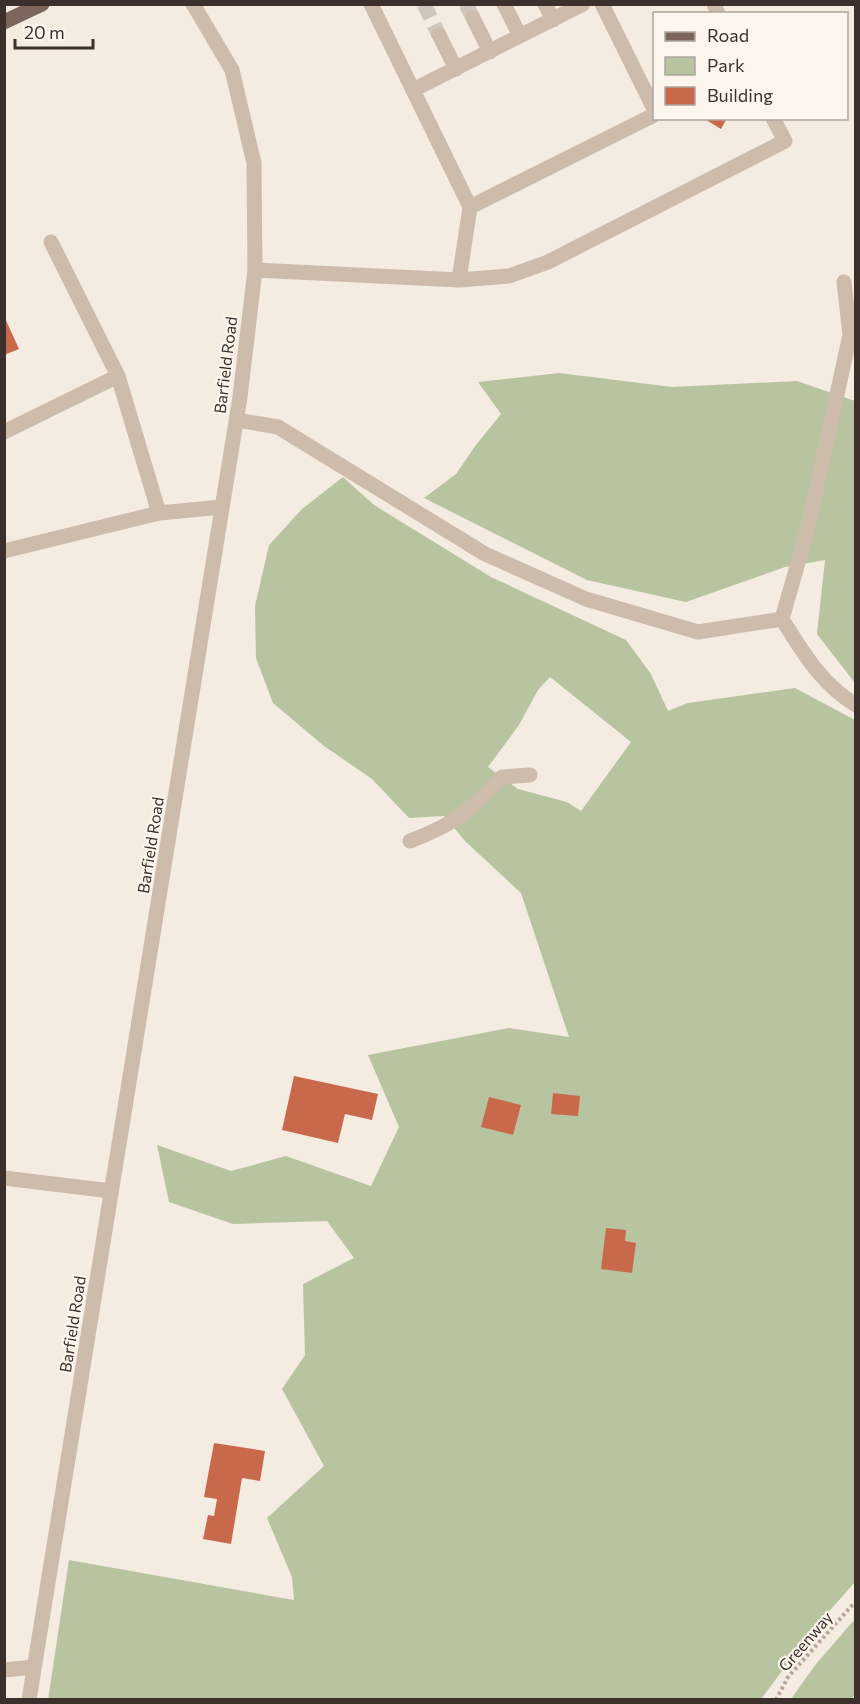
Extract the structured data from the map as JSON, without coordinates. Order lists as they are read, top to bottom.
{
  "streets": {
    "street": ["Barfield Road"],
    "path": ["Greenway"]
  },
  "legend": ["Road", "Park", "Building"],
  "scale_bar": "20 m"
}
